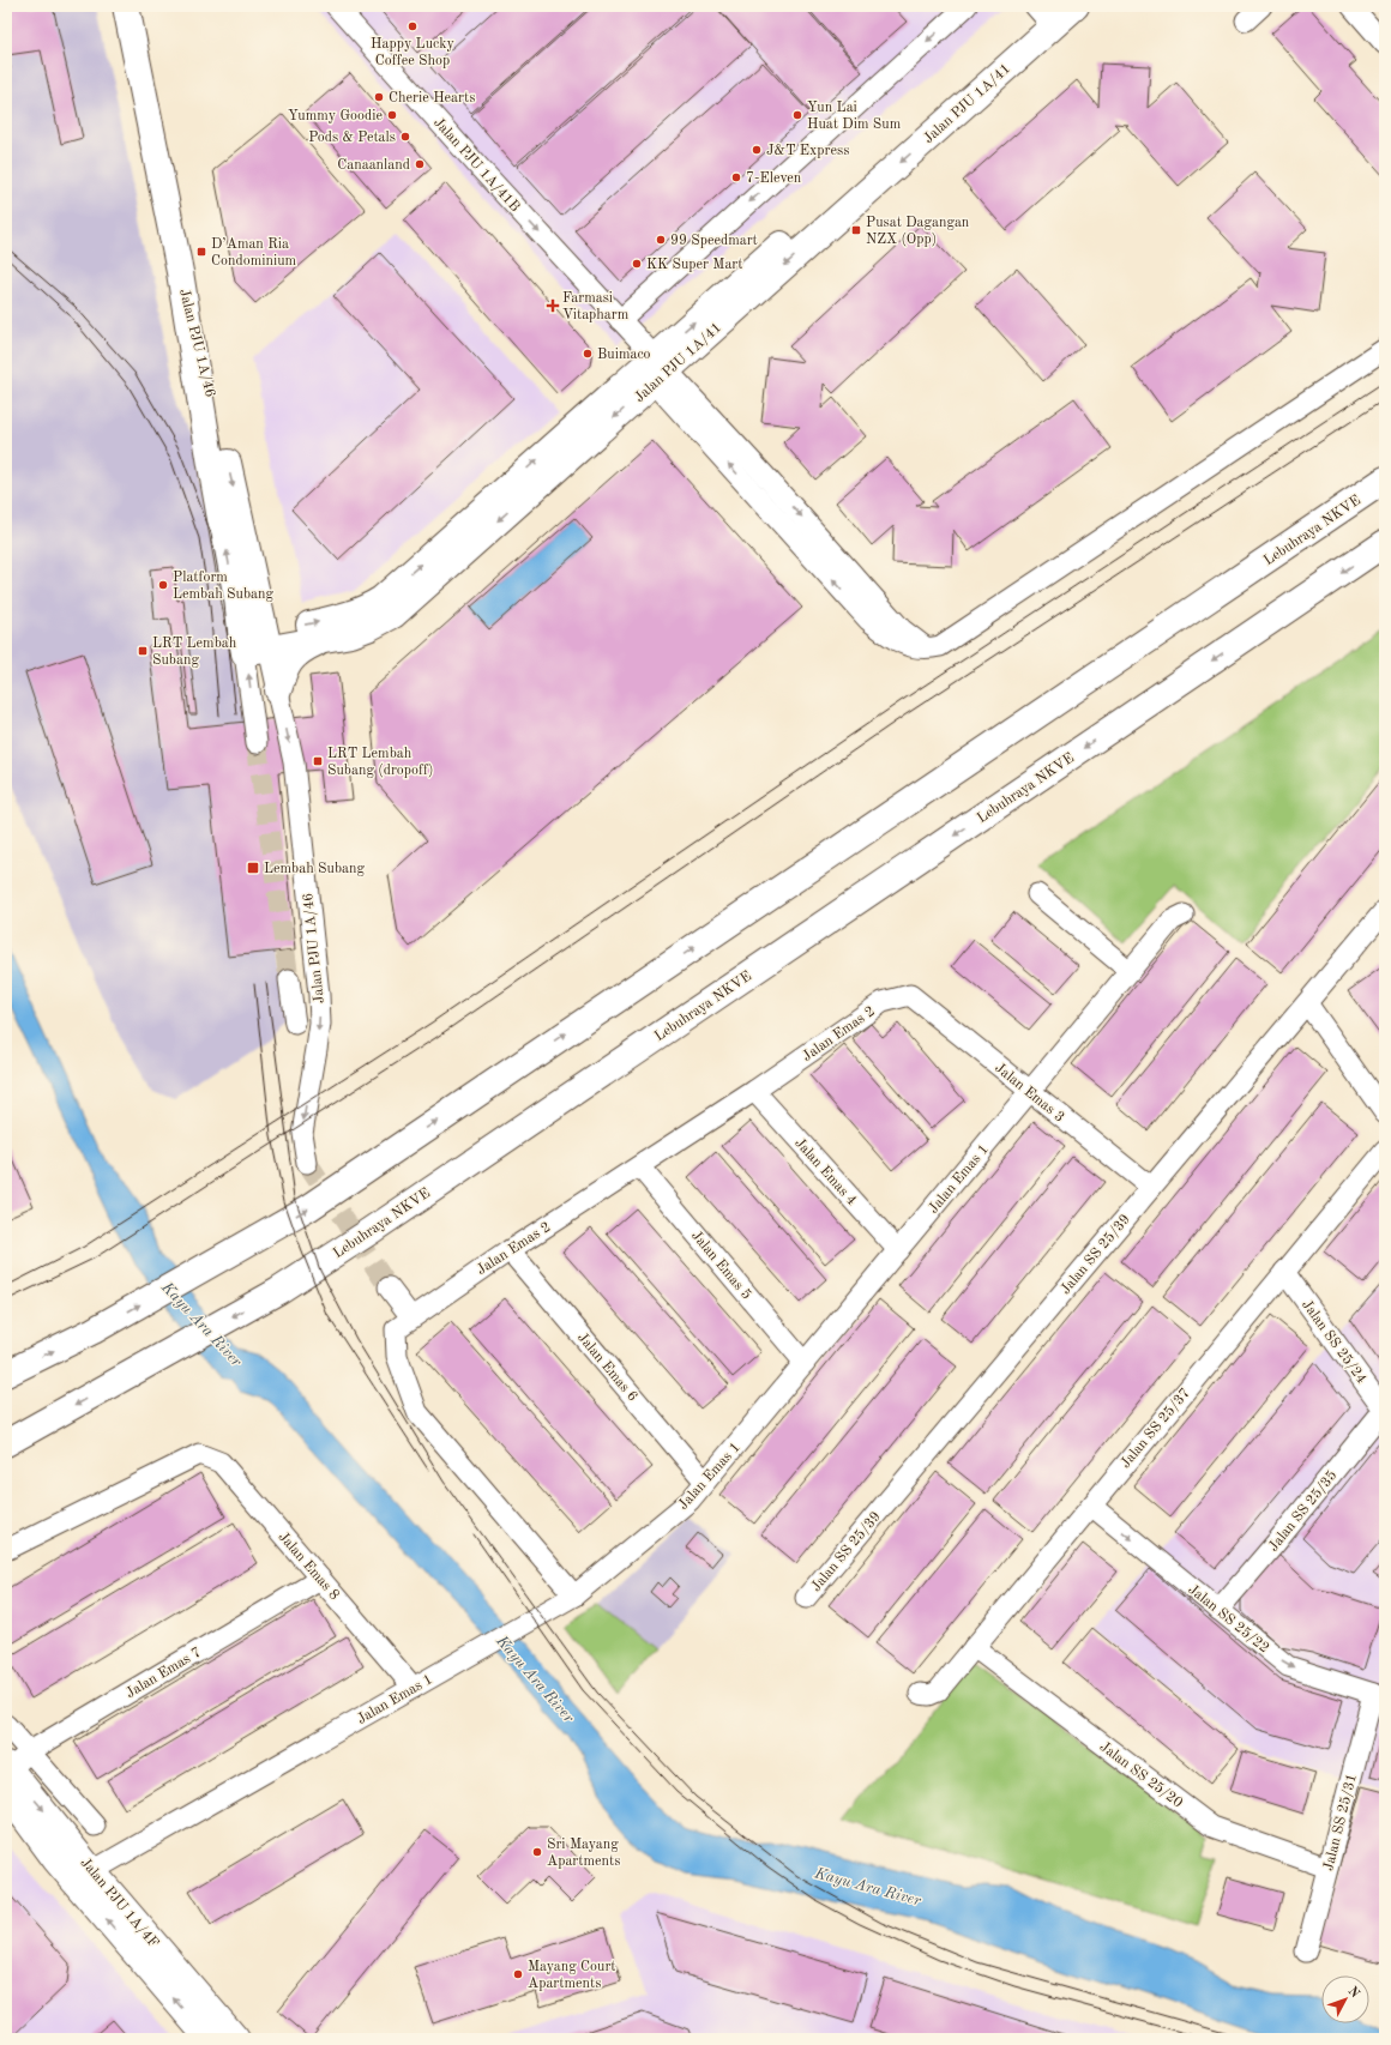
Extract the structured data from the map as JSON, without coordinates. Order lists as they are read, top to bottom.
{
  "streets": {
    "main road": [
      "Jalan PJU 1A/41",
      "Jalan PJU 1A/46",
      "Lebuhraya NKVE",
      "Jalan PJU 1A/4F"
    ],
    "street": [
      "Jalan PJU 1A/41B",
      "Jalan Emas 2",
      "Jalan Emas 3",
      "Jalan Emas 4",
      "Jalan Emas 1",
      "Jalan SS 25/39",
      "Jalan Emas 5",
      "Jalan SS 25/24",
      "Jalan Emas 6",
      "Jalan SS 25/37",
      "Jalan SS 25/35",
      "Jalan Emas 8",
      "Jalan SS 25/22",
      "Jalan Emas 7",
      "Jalan SS 25/20",
      "Jalan SS 25/31"
    ]
  },
  "crossings": [
    ["Jalan PJU 1A/41", "Jalan PJU 1A/41B"],
    ["Jalan PJU 1A/41", "Jalan PJU 1A/46"],
    ["Jalan Emas 2", "Jalan Emas 3"],
    ["Jalan Emas 2", "Jalan Emas 4"],
    ["Jalan Emas 2", "Jalan Emas 1"],
    ["Jalan Emas 2", "Jalan Emas 5"],
    ["Jalan Emas 2", "Jalan Emas 6"],
    ["Jalan Emas 3", "Jalan Emas 1"],
    ["Jalan Emas 3", "Jalan SS 25/39"],
    ["Jalan Emas 4", "Jalan Emas 1"],
    ["Jalan Emas 1", "Jalan Emas 5"],
    ["Jalan Emas 1", "Jalan Emas 6"],
    ["Jalan Emas 1", "Jalan Emas 8"],
    ["Jalan Emas 1", "Jalan PJU 1A/4F"],
    ["Jalan SS 25/24", "Jalan SS 25/37"],
    ["Jalan SS 25/24", "Jalan SS 25/35"],
    ["Jalan SS 25/37", "Jalan SS 25/22"],
    ["Jalan SS 25/37", "Jalan SS 25/20"],
    ["Jalan SS 25/35", "Jalan SS 25/22"],
    ["Jalan Emas 8", "Jalan Emas 7"],
    ["Jalan SS 25/22", "Jalan SS 25/31"],
    ["Jalan Emas 7", "Jalan PJU 1A/4F"],
    ["Jalan SS 25/20", "Jalan SS 25/31"]
  ],
  "one_way": ["Jalan SS 25/22"],
  "water": ["Kayu Ara River"],
  "places": {
    "other": [
      "Happy Lucky Coffee Shop",
      "Cherie Hearts",
      "Yummy Goodie",
      "Yun Lai Huat Dim Sum",
      "Pods & Petals",
      "J&T Express",
      "Canaanland",
      "7-Eleven",
      "99 Speedmart",
      "KK Super Mart",
      "Buimaco",
      "Platform Lembah Subang",
      "Sri Mayang Apartments",
      "Mayang Court Apartments"
    ],
    "transit": [
      "Pusat Dagangan NZX (Opp)",
      "D’Aman Ria Condominium",
      "LRT Lembah Subang",
      "LRT Lembah Subang (dropoff)",
      "Lembah Subang"
    ],
    "health": ["Farmasi Vitapharm"]
  },
  "north": "top right"
}
